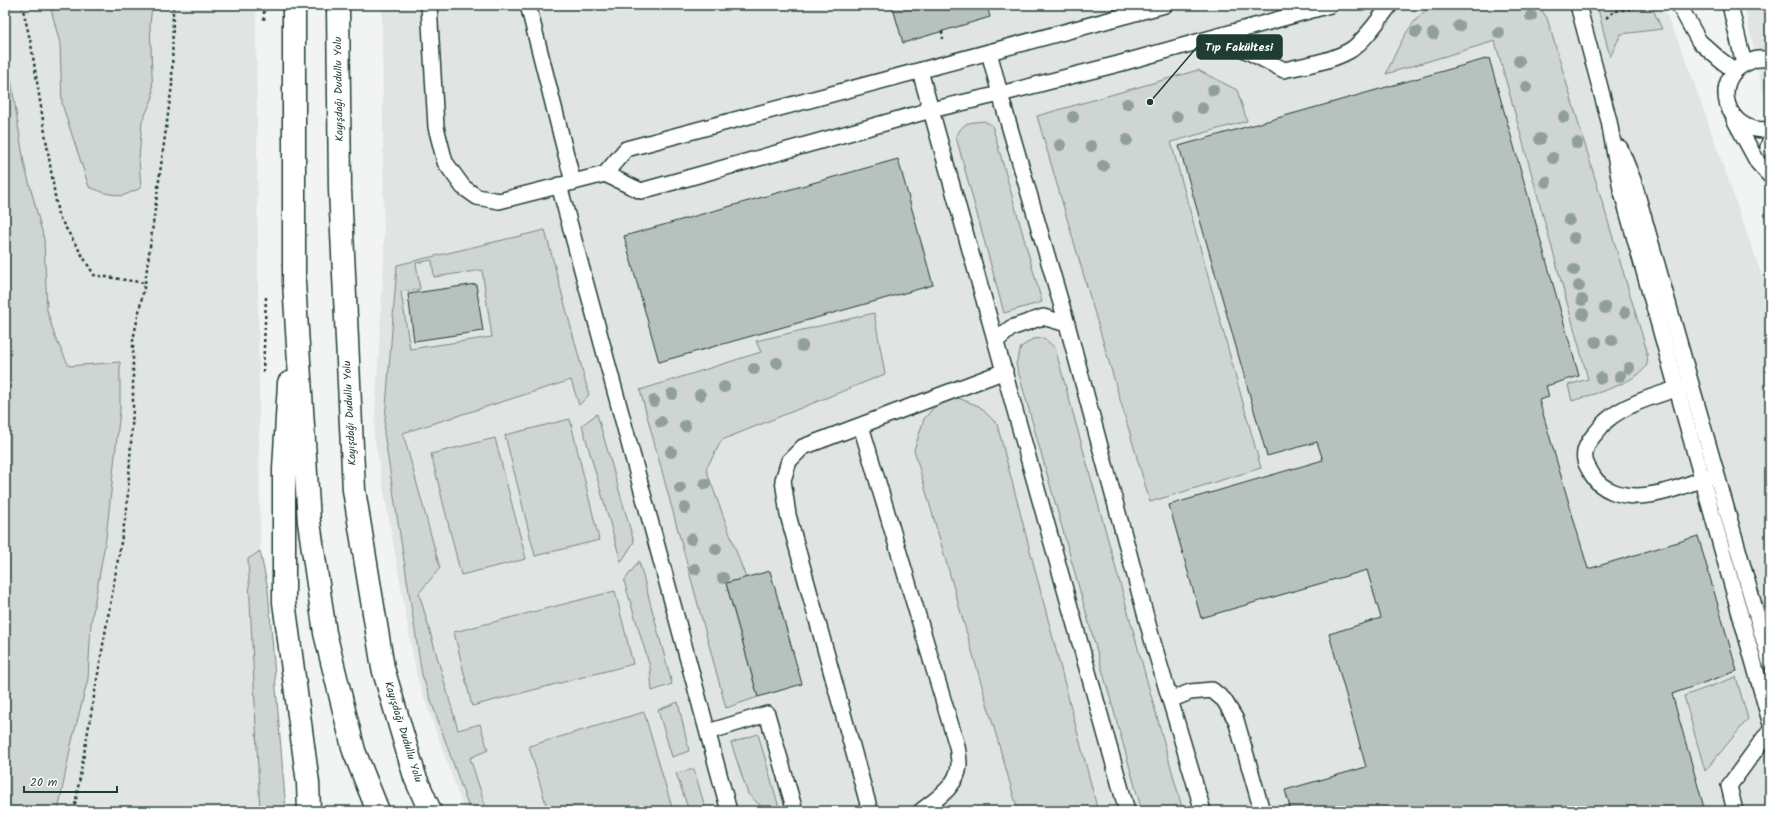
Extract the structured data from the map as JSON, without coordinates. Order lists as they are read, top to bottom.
{
  "streets": {
    "main road": ["Kayışdağı Dudullu Yolu"]
  },
  "places": ["Tıp Fakültesi"],
  "scale_bar": "20 m"
}
